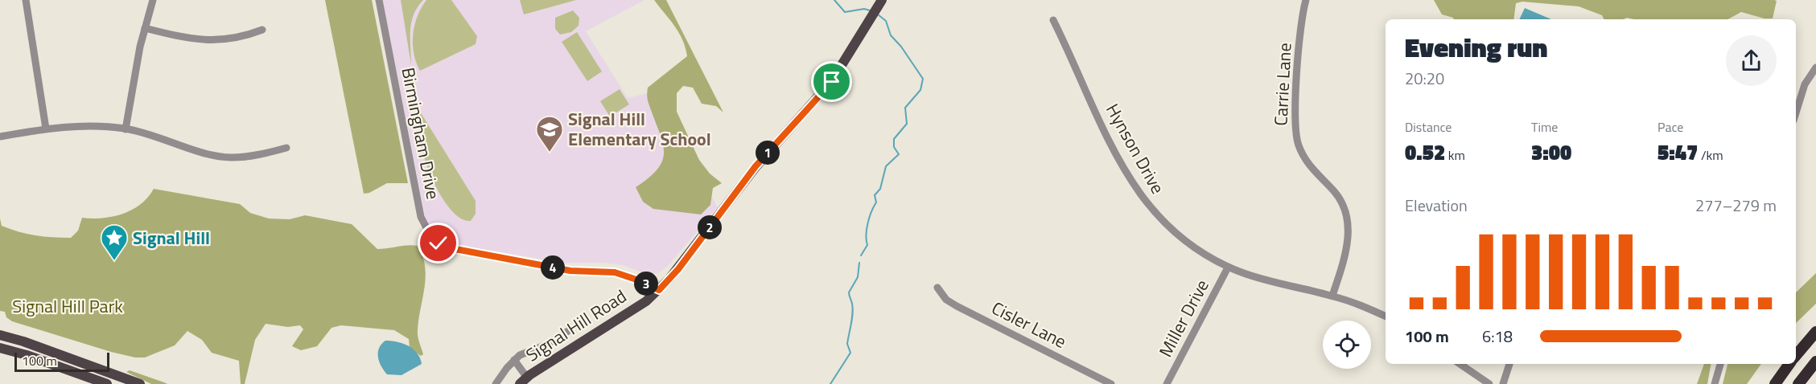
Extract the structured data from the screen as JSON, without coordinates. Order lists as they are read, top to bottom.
{
  "streets": {
    "main road": ["Signal Hill Road"],
    "street": [
      "Carrie Lane",
      "Birmingham Drive",
      "Hynson Drive",
      "Miller Drive",
      "Cisler Lane"
    ]
  },
  "crossings": [
    ["Carrie Lane", "Hynson Drive"],
    ["Birmingham Drive", "Signal Hill Road"],
    ["Hynson Drive", "Miller Drive"]
  ],
  "parks": ["Signal Hill Park"],
  "places": {
    "school or university": ["Signal Hill Elementary School"],
    "place": ["Signal Hill"]
  },
  "scale_bar": "100 m",
  "page": {
    "heading": ["Evening run", "20:20"],
    "stats": [
      ["Distance", "0.52 km"],
      ["Time", "3:00"],
      ["Pace", "5:47 /km"]
    ],
    "pins": [
      "1",
      "2",
      "4",
      "3"
    ],
    "chart": ["Elevation", "277–279 m"],
    "list": [
      {
        "name": "100 m",
        "note": "6:18"
      }
    ],
    "scale": "100 m"
  }
}
